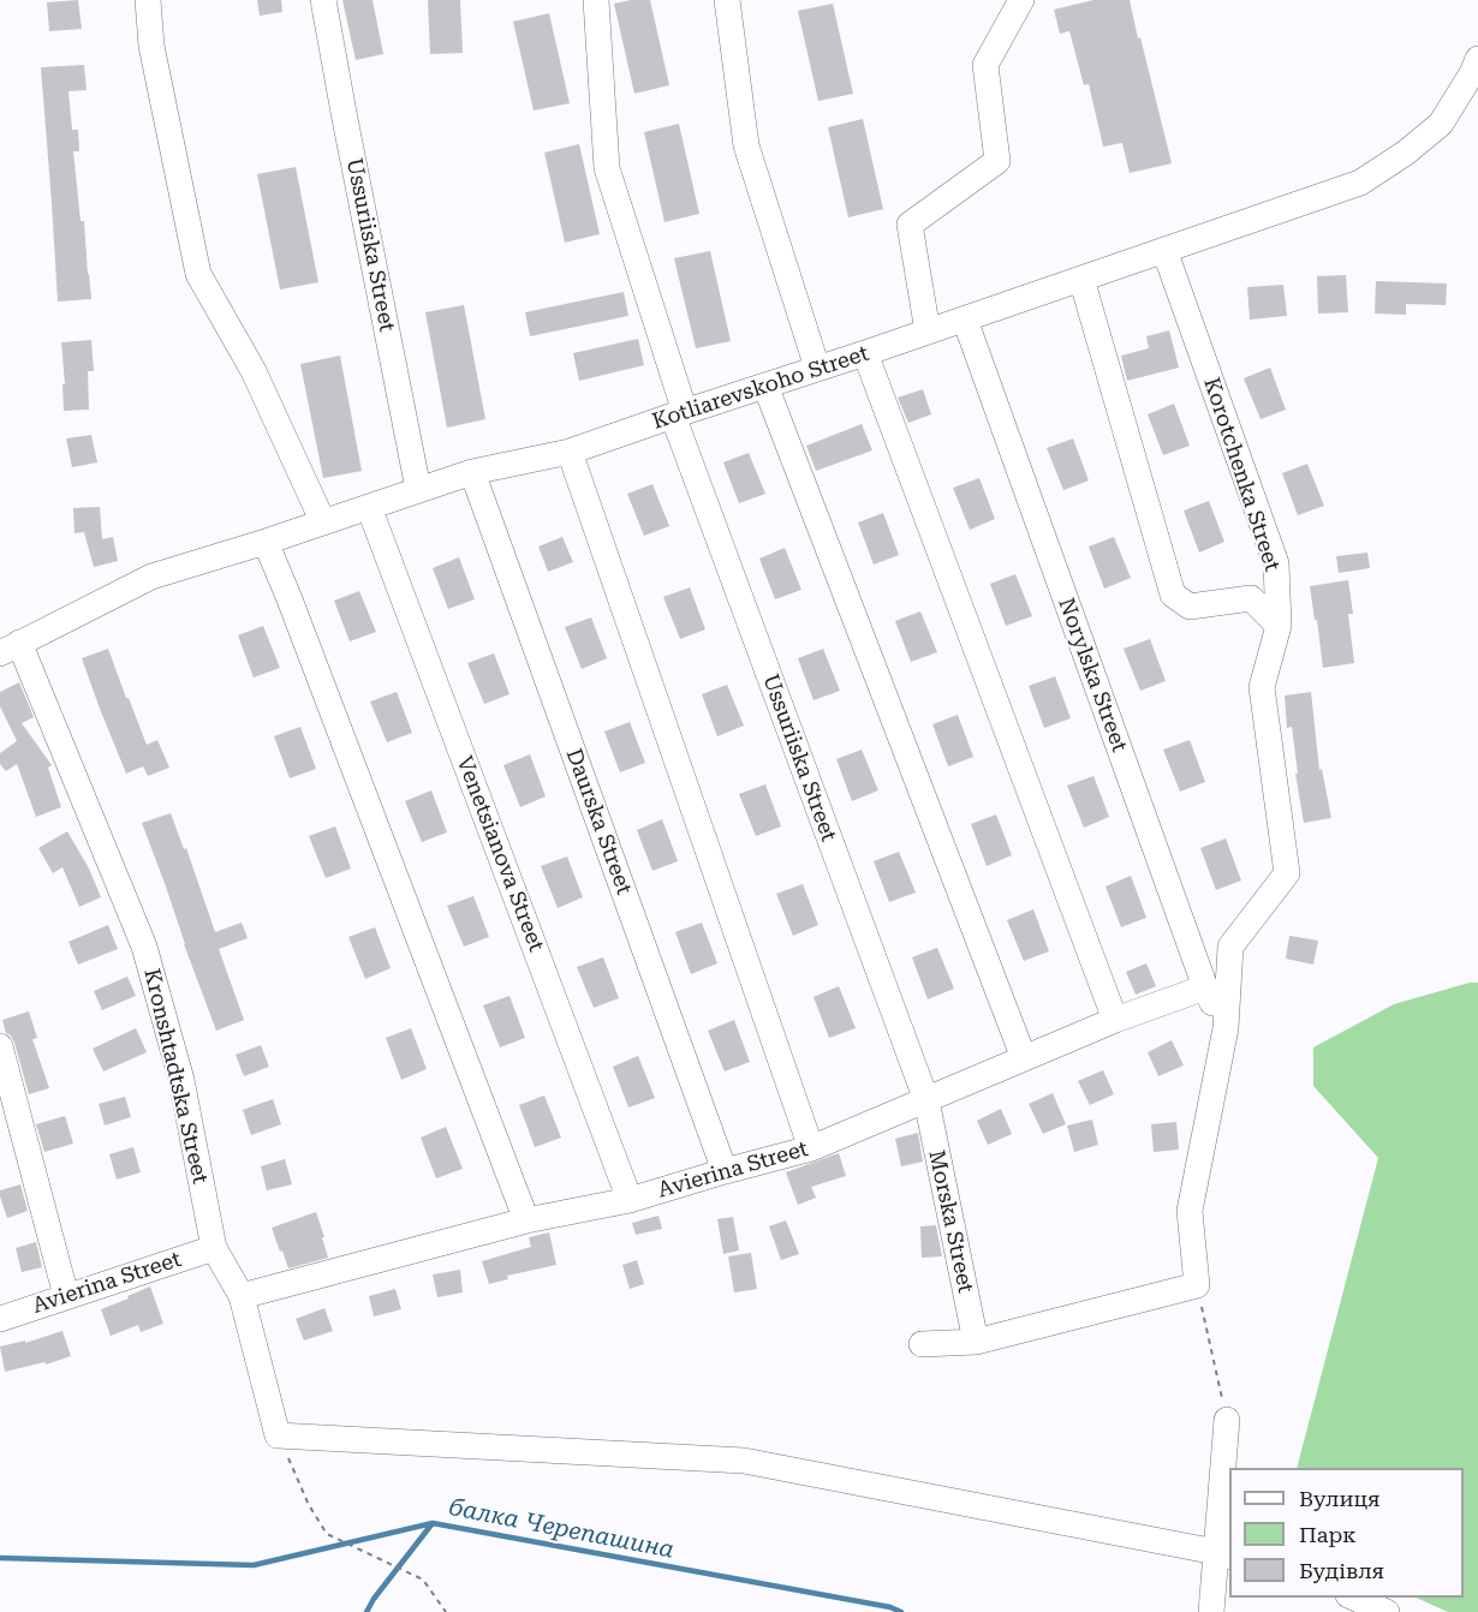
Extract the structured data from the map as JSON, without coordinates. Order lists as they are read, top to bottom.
{
  "streets": {
    "street": [
      "Ussuriiska Street",
      "Kotliarevskoho Street",
      "Korotchenka Street",
      "Norylska Street",
      "Daurska Street",
      "Venetsianova Street",
      "Kronshtadtska Street",
      "Avierina Street",
      "Morska Street"
    ]
  },
  "crossings": [
    ["Ussuriiska Street", "Kotliarevskoho Street"],
    ["Ussuriiska Street", "Avierina Street"],
    ["Ussuriiska Street", "Morska Street"],
    ["Kotliarevskoho Street", "Korotchenka Street"],
    ["Kotliarevskoho Street", "Norylska Street"],
    ["Kotliarevskoho Street", "Daurska Street"],
    ["Kotliarevskoho Street", "Venetsianova Street"],
    ["Kotliarevskoho Street", "Kronshtadtska Street"],
    ["Korotchenka Street", "Norylska Street"],
    ["Norylska Street", "Avierina Street"],
    ["Daurska Street", "Avierina Street"],
    ["Venetsianova Street", "Avierina Street"],
    ["Kronshtadtska Street", "Avierina Street"],
    ["Avierina Street", "Morska Street"]
  ],
  "water": ["балка Черепашина"],
  "legend": ["Вулиця", "Парк", "Будівля"]
}
